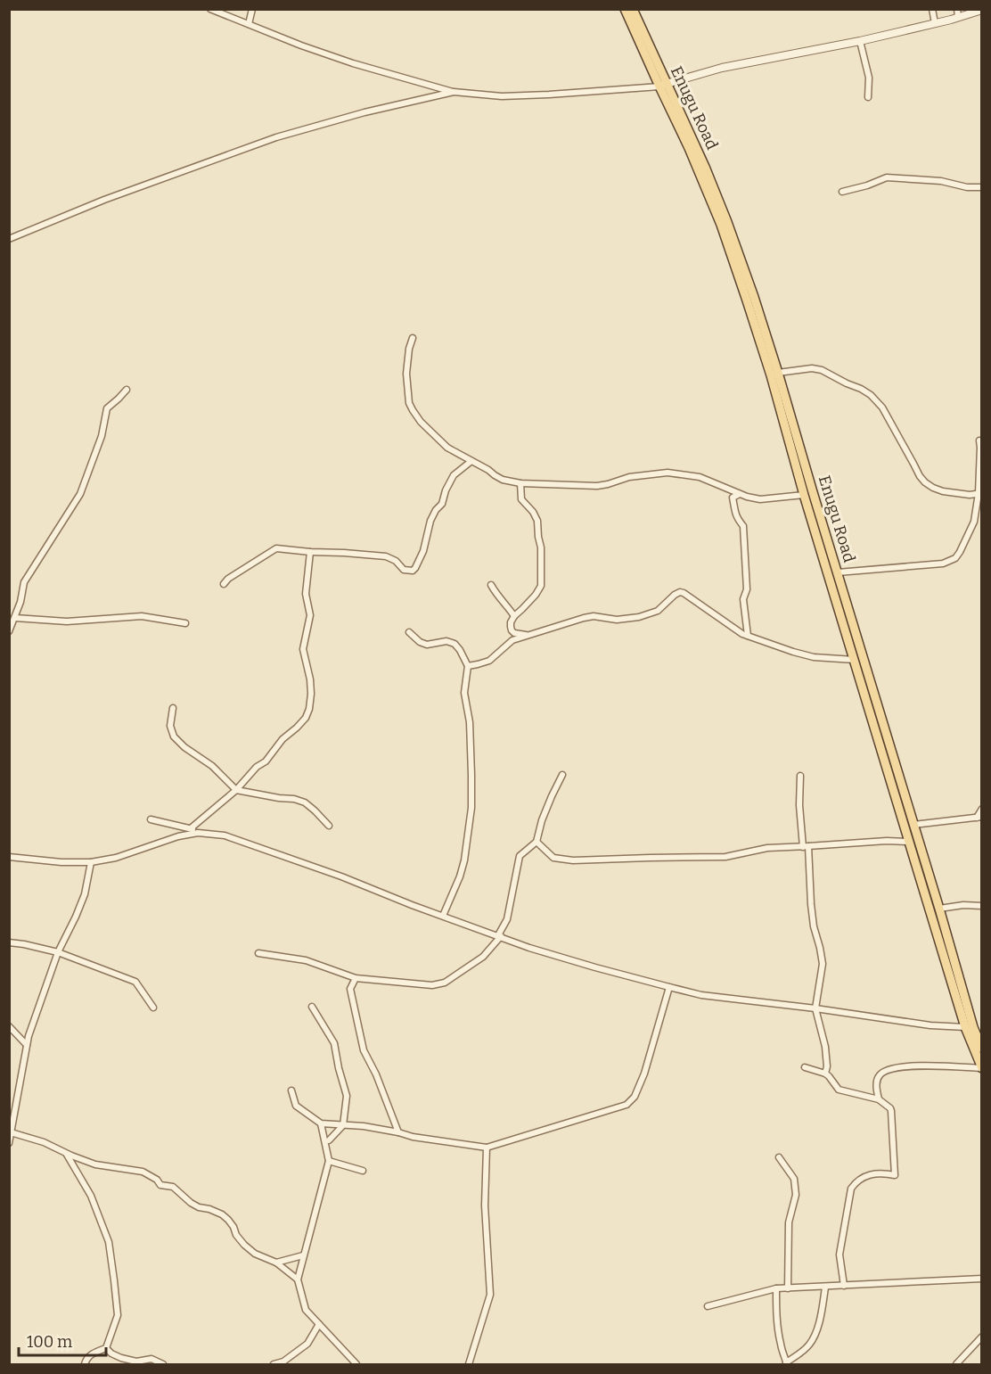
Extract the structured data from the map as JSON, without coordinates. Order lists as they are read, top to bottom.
{
  "streets": {
    "main road": ["Enugu Road"]
  },
  "scale_bar": "100 m"
}
